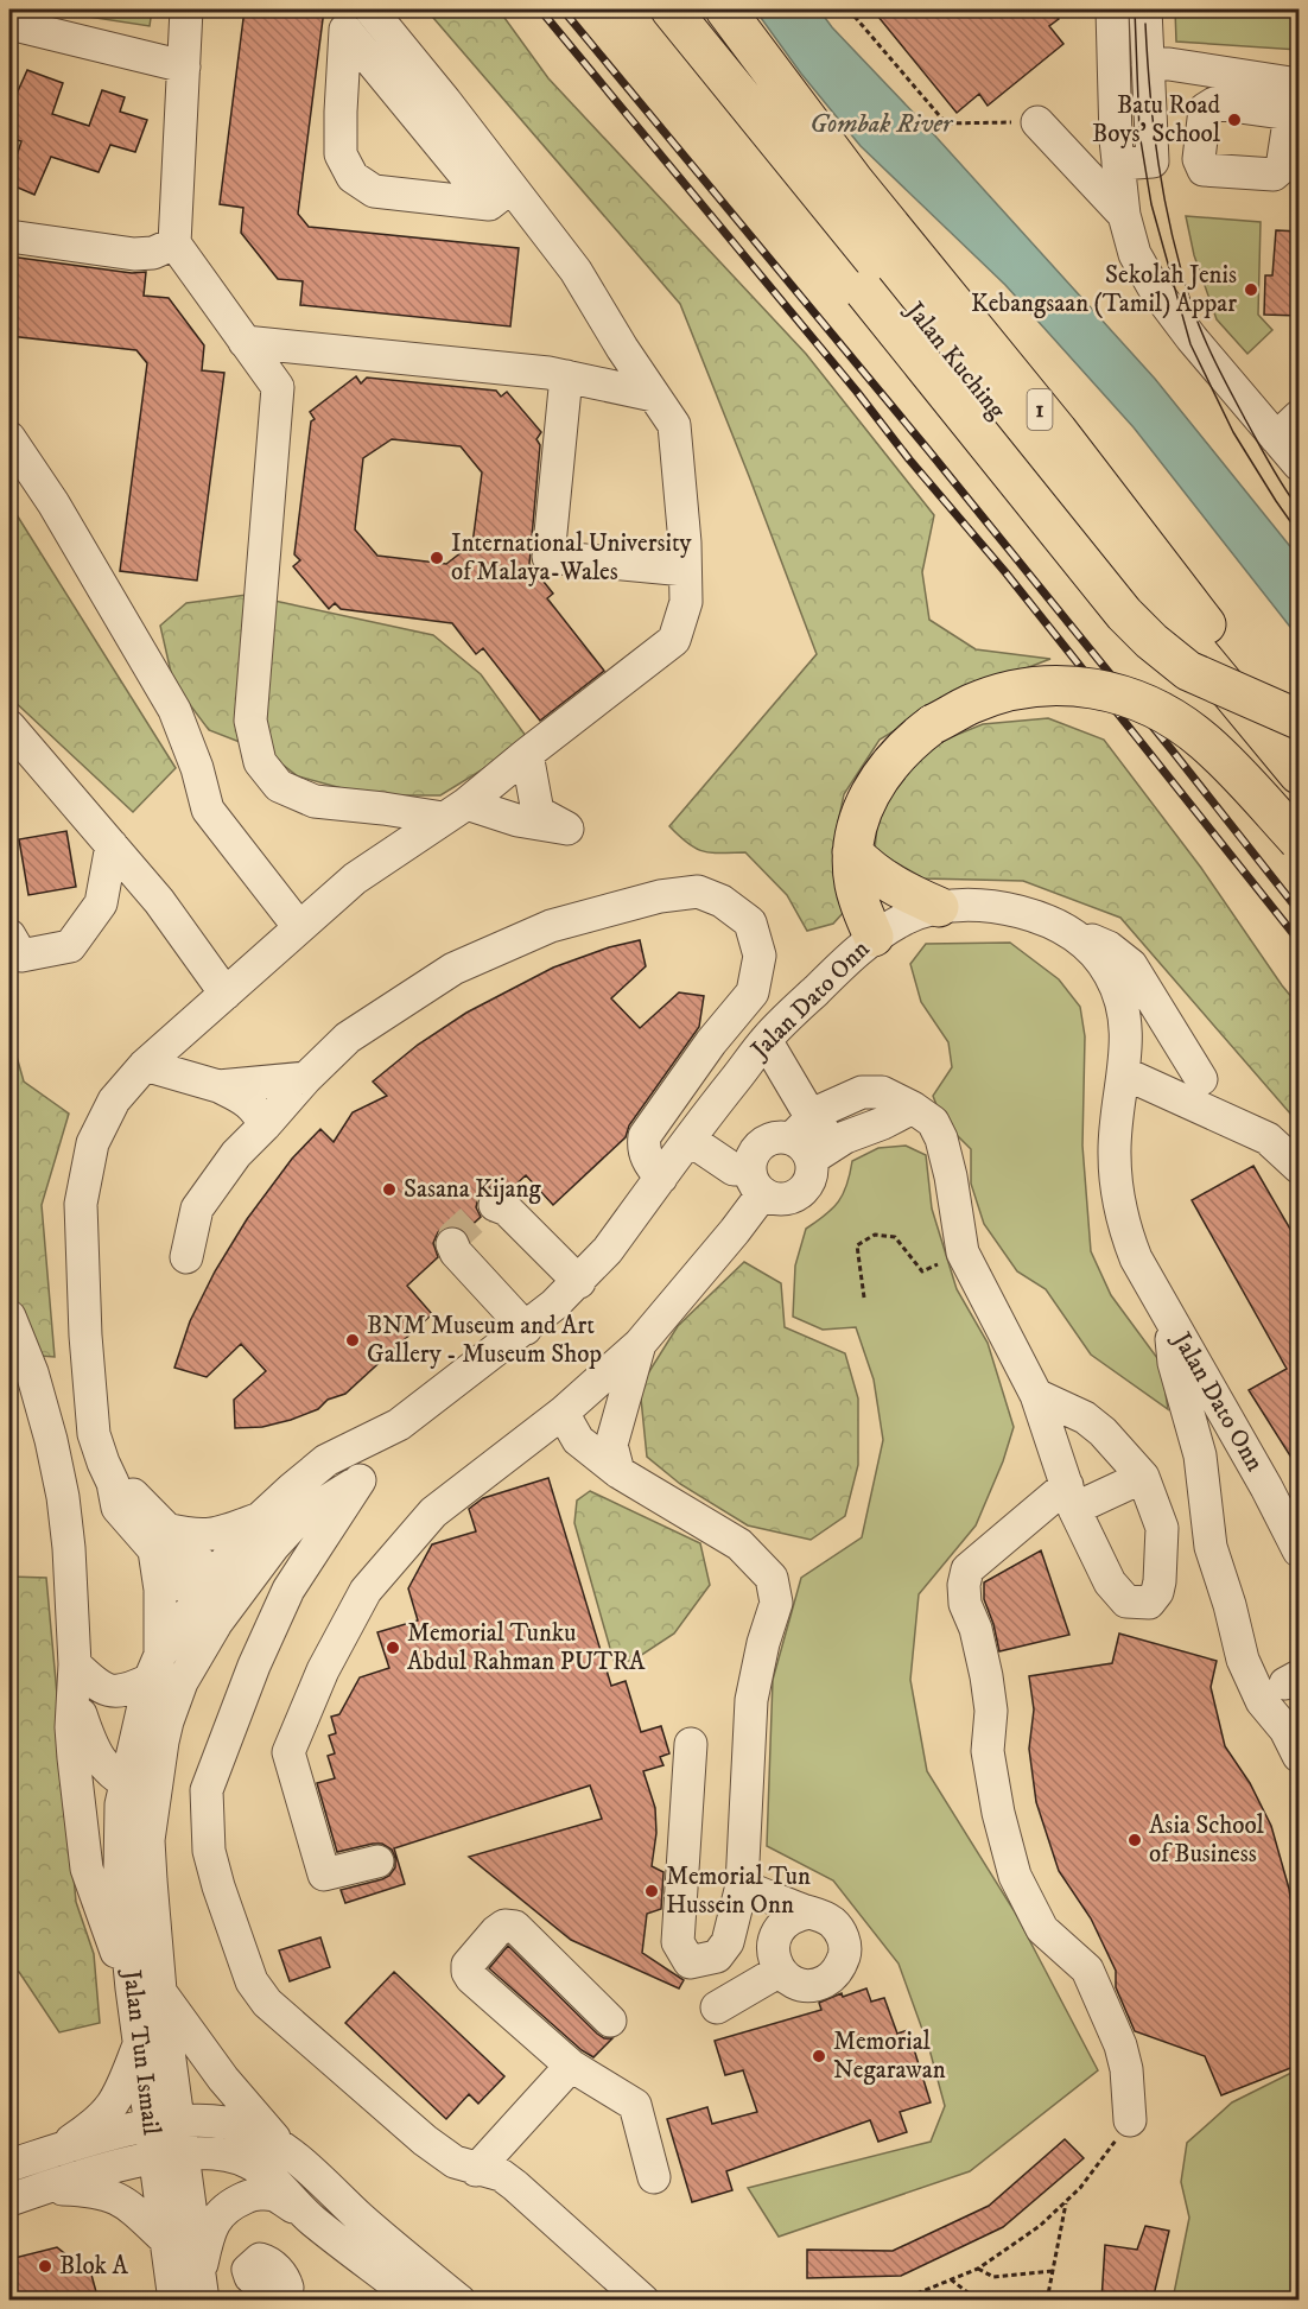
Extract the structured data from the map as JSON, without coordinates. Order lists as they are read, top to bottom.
{
  "streets": {
    "highway": ["Jalan Kuching", "1"],
    "street": ["Jalan Dato Onn", "Jalan Tun Ismail"]
  },
  "crossings": [
    ["Jalan Dato Onn", "Jalan Tun Ismail"]
  ],
  "water": ["Gombak River"],
  "places": [
    "Batu Road Boys' School",
    "Sekolah Jenis Kebangsaan (Tamil) Appar",
    "International University of Malaya-Wales",
    "Sasana Kijang",
    "BNM Museum and Art Gallery - Museum Shop",
    "Memorial Tunku Abdul Rahman PUTRA",
    "Asia School of Business",
    "Memorial Tun Hussein Onn",
    "Memorial Negarawan",
    "Blok A"
  ]
}
